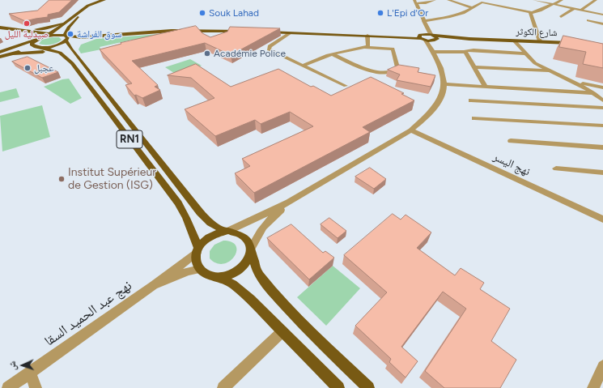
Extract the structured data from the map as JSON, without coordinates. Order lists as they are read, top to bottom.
{
  "streets": {
    "main road": ["شارع الكوثر", "RN1"],
    "street": ["نهج اليسر", "نهج عبد الحميد السقا"]
  },
  "places": [
    "Souk Lahad",
    "L'Epi d'Or",
    "صيدلية الليل",
    "سوق الفراشة",
    "Académie Police",
    "عجبل",
    "Institut Supérieur de Gestion (ISG)"
  ],
  "north": "left"
}
